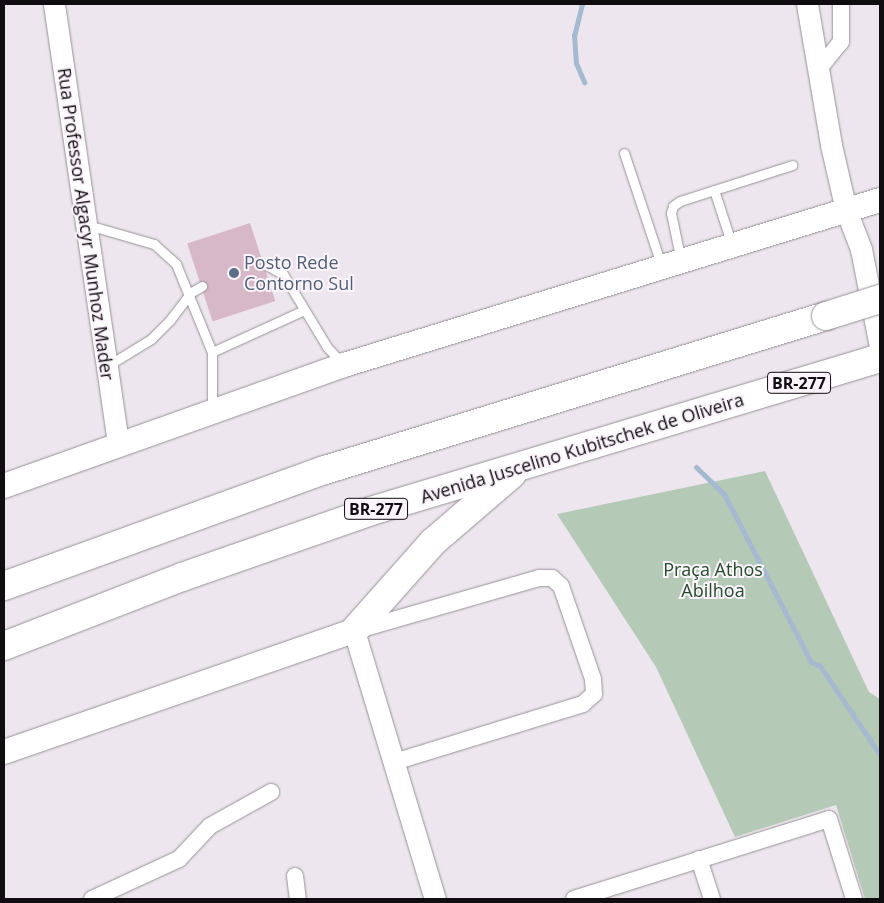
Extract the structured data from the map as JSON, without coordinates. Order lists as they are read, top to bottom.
{
  "streets": {
    "highway": ["BR-277", "Avenida Juscelino Kubitschek de Oliveira"],
    "street": ["Rua Professor Algacyr Munhoz Mader"]
  },
  "parks": ["Praça Athos Abilhoa"],
  "places": ["Posto Rede Contorno Sul"]
}
